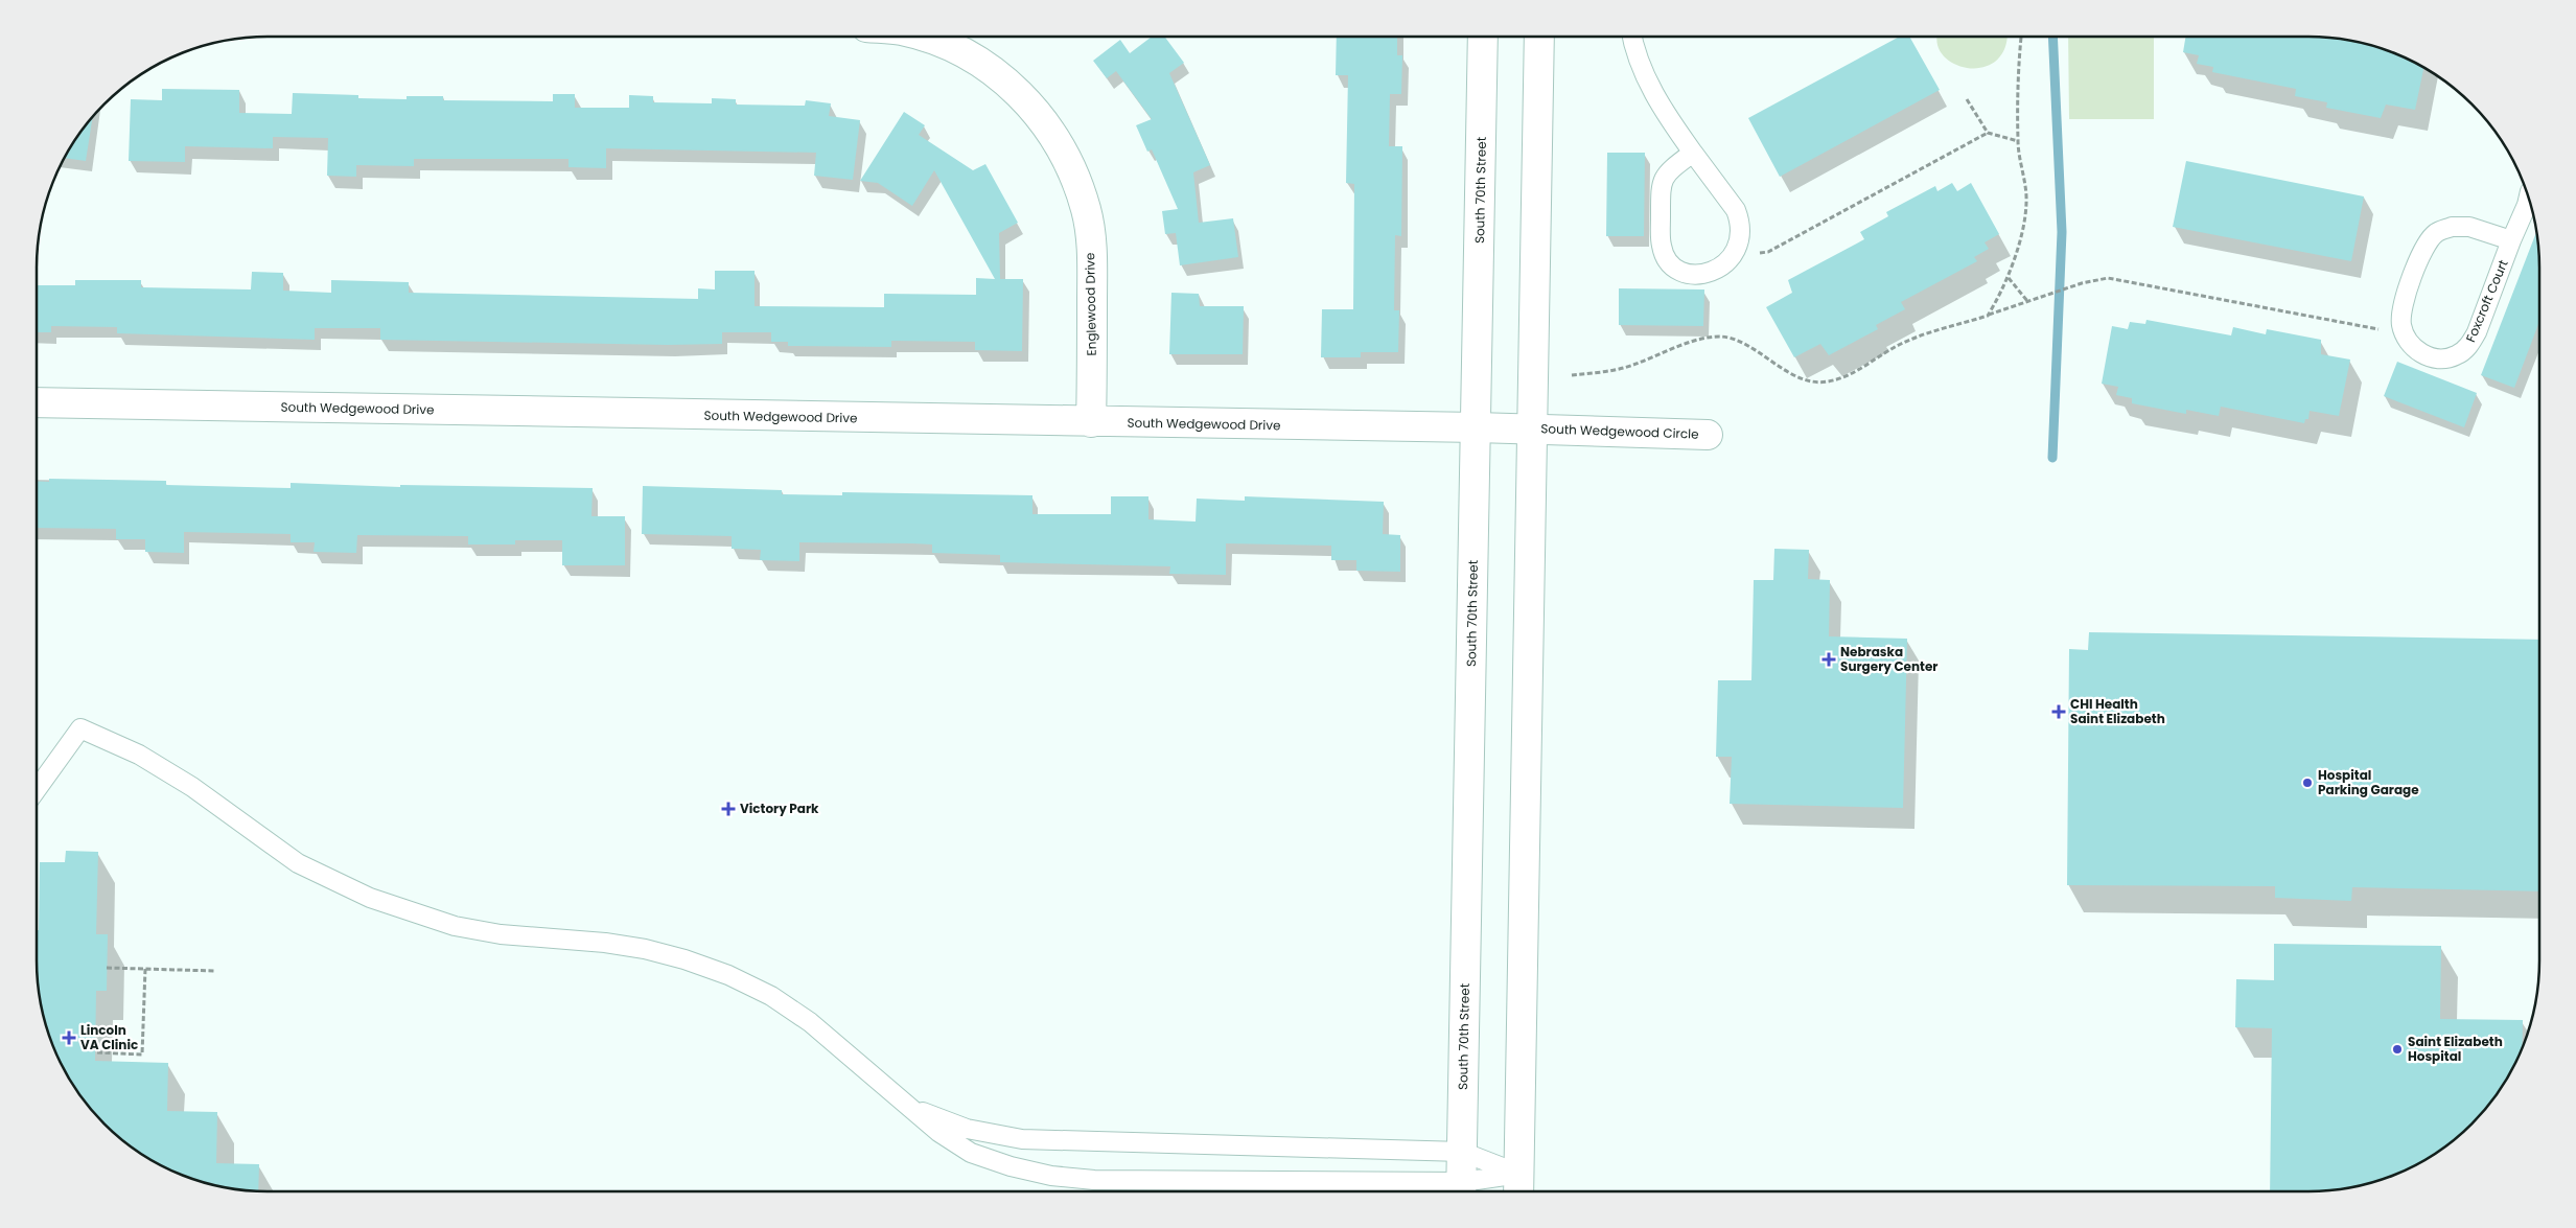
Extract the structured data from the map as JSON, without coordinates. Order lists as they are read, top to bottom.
{
  "streets": {
    "main road": [
      "South 70th Street",
      "Englewood Drive",
      "South Wedgewood Drive",
      "South Wedgewood Circle"
    ],
    "lane": ["Foxcroft Court"]
  },
  "crossings": [
    ["South 70th Street", "South Wedgewood Drive"],
    ["Englewood Drive", "South Wedgewood Drive"],
    ["South Wedgewood Drive", "South Wedgewood Circle"]
  ],
  "places": {
    "health": [
      "Nebraska Surgery Center",
      "CHI Health Saint Elizabeth",
      "Victory Park",
      "Lincoln VA Clinic"
    ],
    "other": ["Hospital Parking Garage", "Saint Elizabeth Hospital"]
  }
}
